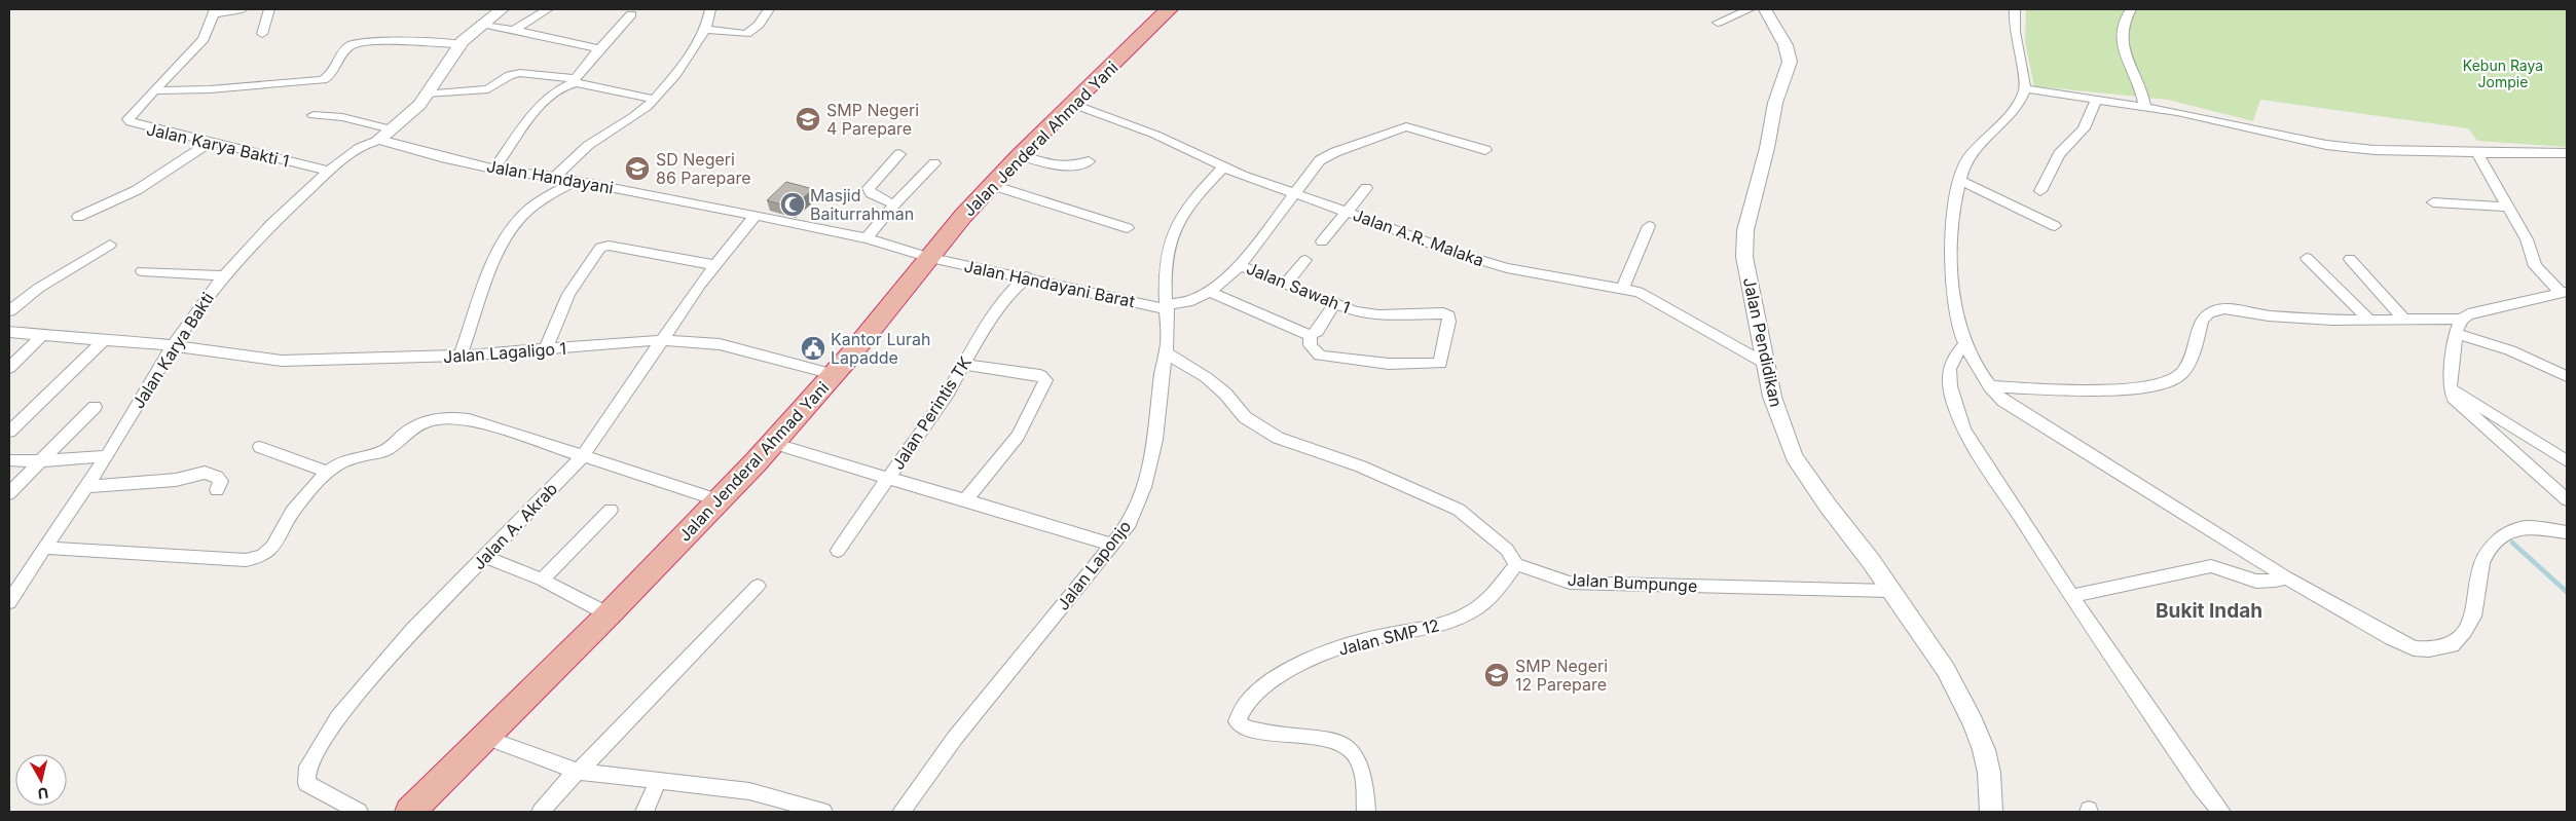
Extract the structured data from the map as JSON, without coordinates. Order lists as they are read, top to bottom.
{
  "streets": {
    "highway": ["Jalan Jenderal Ahmad Yani"],
    "street": [
      "Jalan Karya Bakti 1",
      "Jalan Handayani",
      "Jalan A.R. Malaka",
      "Jalan Handayani Barat",
      "Jalan Sawah 1",
      "Jalan Pendidikan",
      "Jalan Karya Bakti",
      "Jalan Lagaligo 1",
      "Jalan Perintis TK",
      "Jalan A. Akrab",
      "Jalan Laponjo",
      "Jalan Bumpunge",
      "Jalan SMP 12"
    ]
  },
  "crossings": [
    ["Jalan Jenderal Ahmad Yani", "Jalan Handayani"],
    ["Jalan Jenderal Ahmad Yani", "Jalan A.R. Malaka"],
    ["Jalan Jenderal Ahmad Yani", "Jalan Handayani Barat"],
    ["Jalan Jenderal Ahmad Yani", "Jalan Lagaligo 1"],
    ["Jalan Karya Bakti 1", "Jalan Karya Bakti"],
    ["Jalan Handayani", "Jalan Handayani Barat"],
    ["Jalan Handayani", "Jalan Karya Bakti"],
    ["Jalan Handayani", "Jalan A. Akrab"],
    ["Jalan A.R. Malaka", "Jalan Sawah 1"],
    ["Jalan A.R. Malaka", "Jalan Pendidikan"],
    ["Jalan A.R. Malaka", "Jalan Laponjo"],
    ["Jalan Handayani Barat", "Jalan Sawah 1"],
    ["Jalan Handayani Barat", "Jalan Perintis TK"],
    ["Jalan Handayani Barat", "Jalan Laponjo"],
    ["Jalan Pendidikan", "Jalan Bumpunge"],
    ["Jalan Karya Bakti", "Jalan Lagaligo 1"],
    ["Jalan Lagaligo 1", "Jalan A. Akrab"],
    ["Jalan Bumpunge", "Jalan SMP 12"]
  ],
  "districts": ["Bukit Indah"],
  "parks": ["Kebun Raya Jompie"],
  "places": {
    "school or university": ["SMP Negeri 4 Parepare", "SD Negeri 86 Parepare", "SMP Negeri 12 Parepare"],
    "mosque": ["Masjid Baiturrahman"],
    "public building": ["Kantor Lurah Lapadde"]
  },
  "north": "bottom"
}
